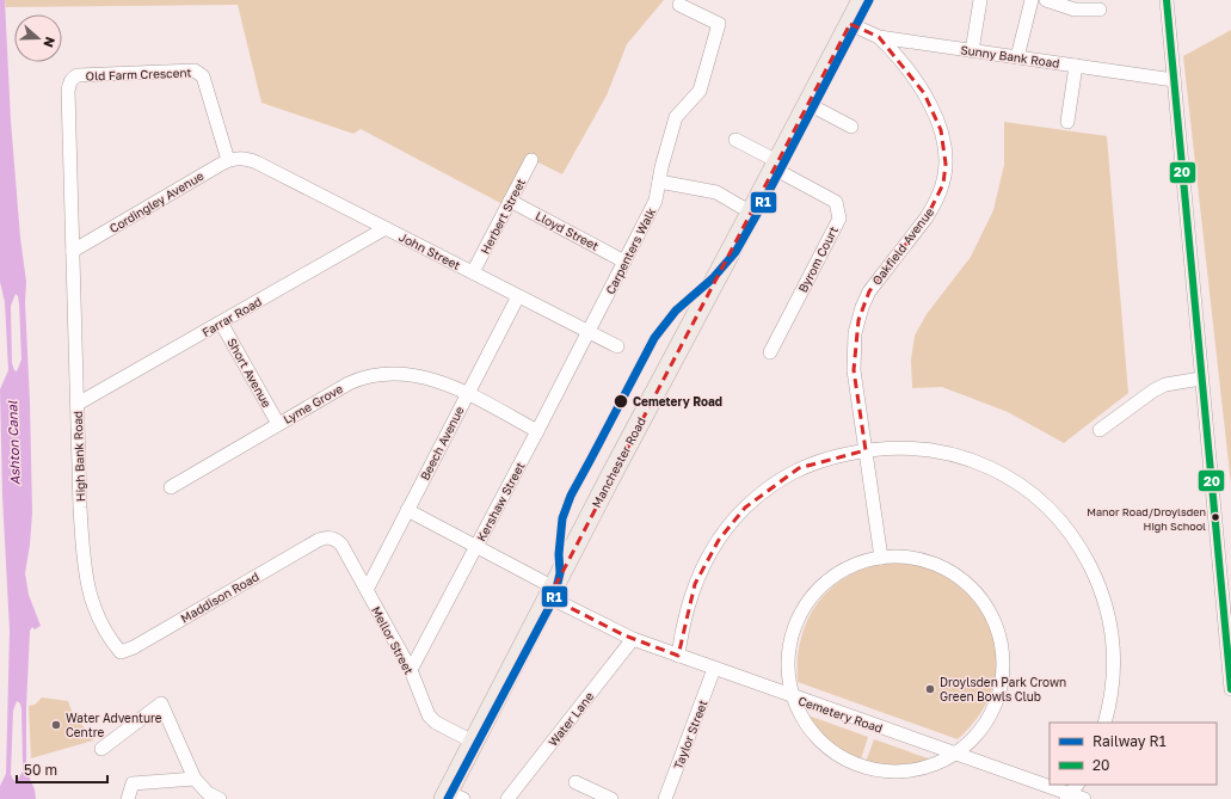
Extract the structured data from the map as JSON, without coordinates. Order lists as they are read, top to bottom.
{
  "streets": {
    "main road": ["Manchester Road"],
    "street": [
      "Sunny Bank Road",
      "Old Farm Crescent",
      "Cordingley Avenue",
      "Herbert Street",
      "Lloyd Street",
      "Oakfield Avenue",
      "John Street",
      "Carpenters Walk",
      "Byrom Court",
      "Farrar Road",
      "Short Avenue",
      "Lyme Grove",
      "Beech Avenue",
      "High Bank Road",
      "Kershaw Street",
      "Maddison Road",
      "Mellor Street",
      "Cemetery Road",
      "Water Lane",
      "Taylor Street"
    ]
  },
  "crossings": [
    ["Sunny Bank Road", "Oakfield Avenue"],
    ["Sunny Bank Road", "Manchester Road"],
    ["Old Farm Crescent", "Cordingley Avenue"],
    ["Old Farm Crescent", "High Bank Road"],
    ["Cordingley Avenue", "John Street"],
    ["Cordingley Avenue", "High Bank Road"],
    ["Herbert Street", "Lloyd Street"],
    ["Herbert Street", "John Street"],
    ["Lloyd Street", "Carpenters Walk"],
    ["John Street", "Carpenters Walk"],
    ["John Street", "Farrar Road"],
    ["John Street", "Beech Avenue"],
    ["John Street", "Kershaw Street"],
    ["Carpenters Walk", "Kershaw Street"],
    ["Byrom Court", "Manchester Road"],
    ["Farrar Road", "Short Avenue"],
    ["Farrar Road", "High Bank Road"],
    ["Short Avenue", "Lyme Grove"],
    ["Lyme Grove", "Beech Avenue"],
    ["Lyme Grove", "Kershaw Street"],
    ["Beech Avenue", "Mellor Street"],
    ["Beech Avenue", "Cemetery Road"],
    ["High Bank Road", "Maddison Road"],
    ["Manchester Road", "Mellor Street"],
    ["Manchester Road", "Cemetery Road"],
    ["Kershaw Street", "Mellor Street"],
    ["Kershaw Street", "Cemetery Road"],
    ["Maddison Road", "Mellor Street"],
    ["Cemetery Road", "Water Lane"],
    ["Cemetery Road", "Taylor Street"]
  ],
  "water": ["Ashton Canal"],
  "places": [
    "Cemetery Road",
    "Manor Road/Droylsden High School",
    "Droylsden Park Crown Green Bowls Club",
    "Water Adventure Centre"
  ],
  "lines": ["rail line R1", "transit line 20"],
  "legend": ["Railway R1", "20"],
  "scale_bar": "50 m",
  "north": "right"
}
